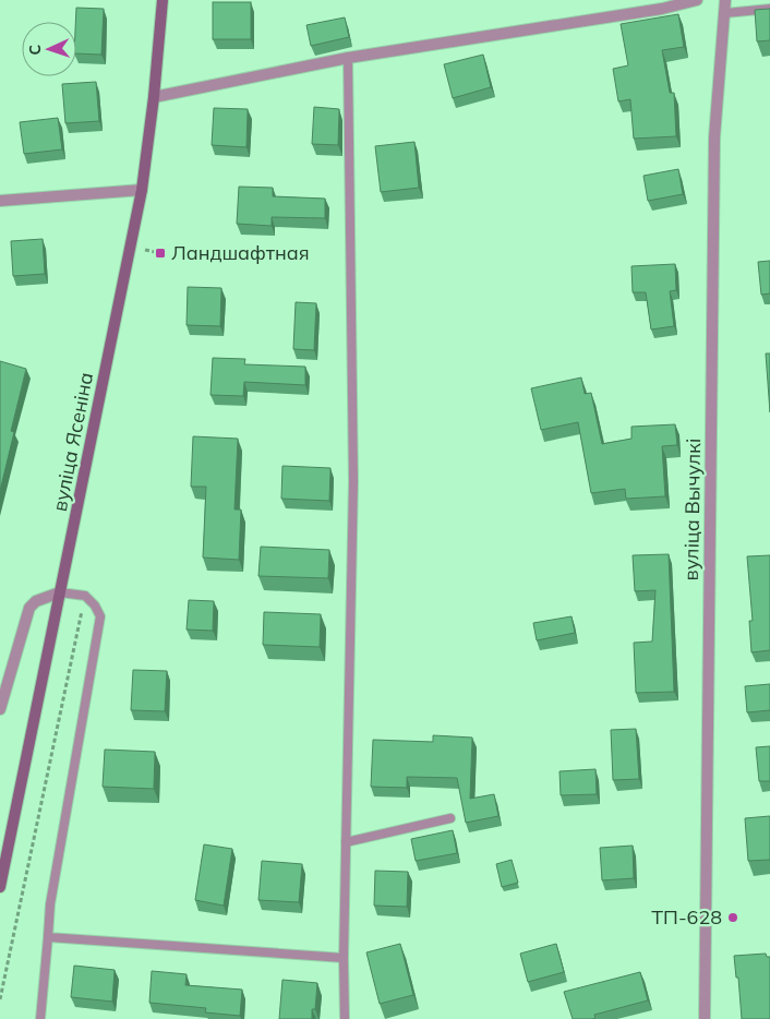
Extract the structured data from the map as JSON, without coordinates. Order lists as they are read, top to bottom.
{
  "streets": {
    "street": ["вуліца Ясеніна", "вуліца Вычулкі"]
  },
  "places": {
    "transit": ["Ландшафтная"],
    "other": ["ТП-628"]
  },
  "north": "left"
}
